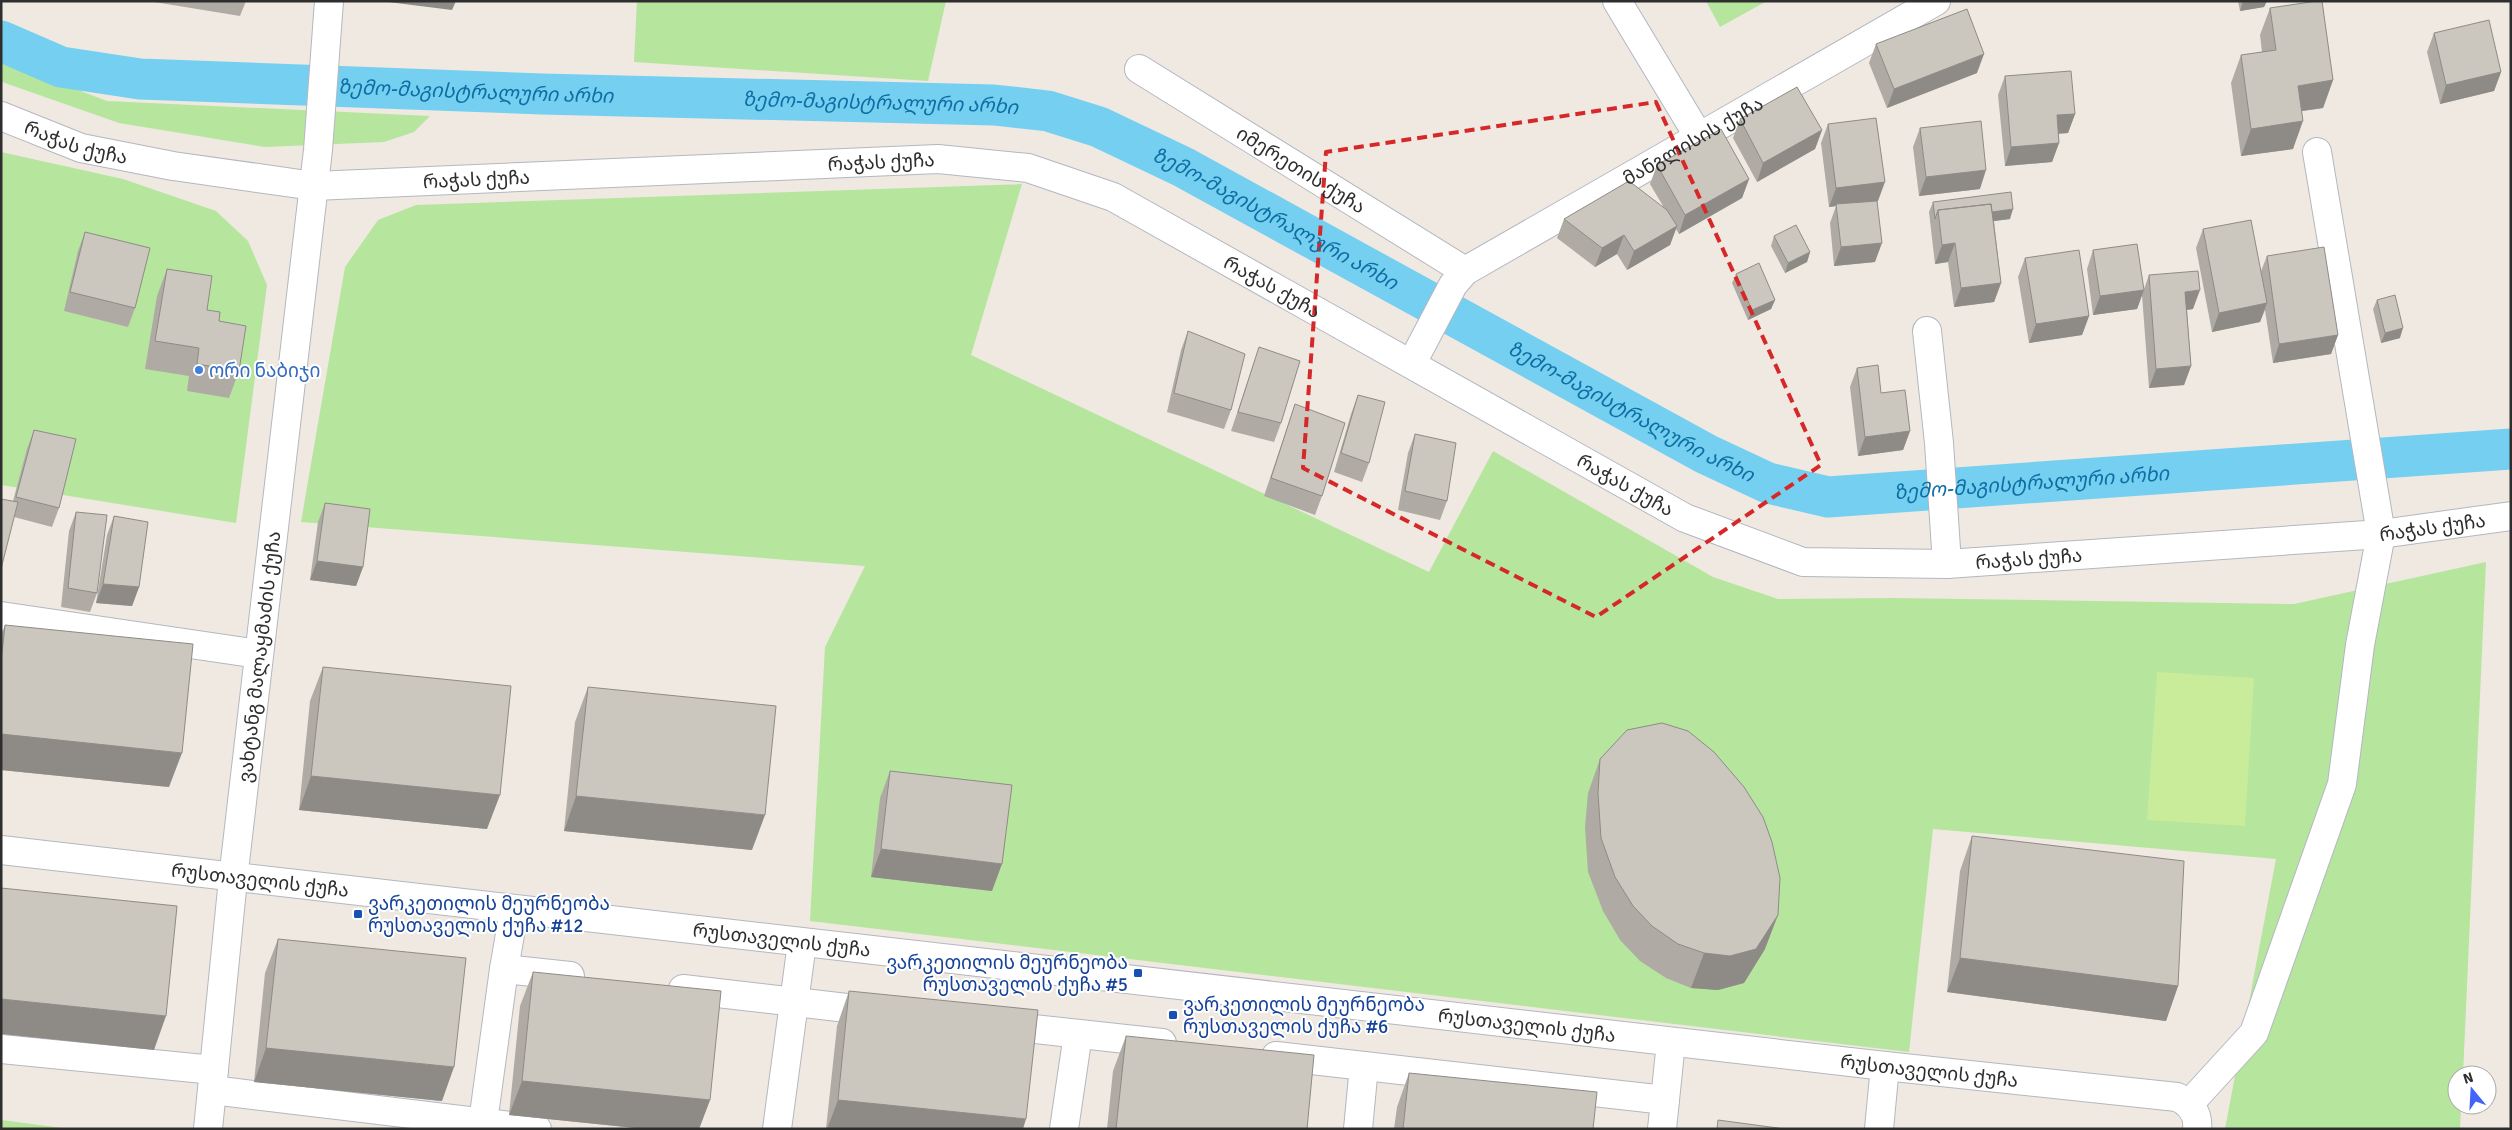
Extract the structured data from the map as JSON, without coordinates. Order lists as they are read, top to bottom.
{
  "streets": {
    "street": [
      "მანგლისის ქუჩა",
      "რაჭას ქუჩა",
      "იმერეთის ქუჩა",
      "ვახტანგ მალაყმაძის ქუჩა",
      "რუსთაველის ქუჩა"
    ]
  },
  "crossings": [
    ["მანგლისის ქუჩა", "იმერეთის ქუჩა"],
    ["რაჭას ქუჩა", "ვახტანგ მალაყმაძის ქუჩა"],
    ["ვახტანგ მალაყმაძის ქუჩა", "რუსთაველის ქუჩა"]
  ],
  "water": ["ზემო-მაგისტრალური არხი"],
  "places": {
    "other": ["ორი ნაბიჯი"],
    "transit": ["ვარკეთილის მეურნეობა რუსთაველის ქუჩა #12", "ვარკეთილის მეურნეობა რუსთაველის ქუჩა #5", "ვარკეთილის მეურნეობა რუსთაველის ქუჩა #6"]
  },
  "north": "top"
}
